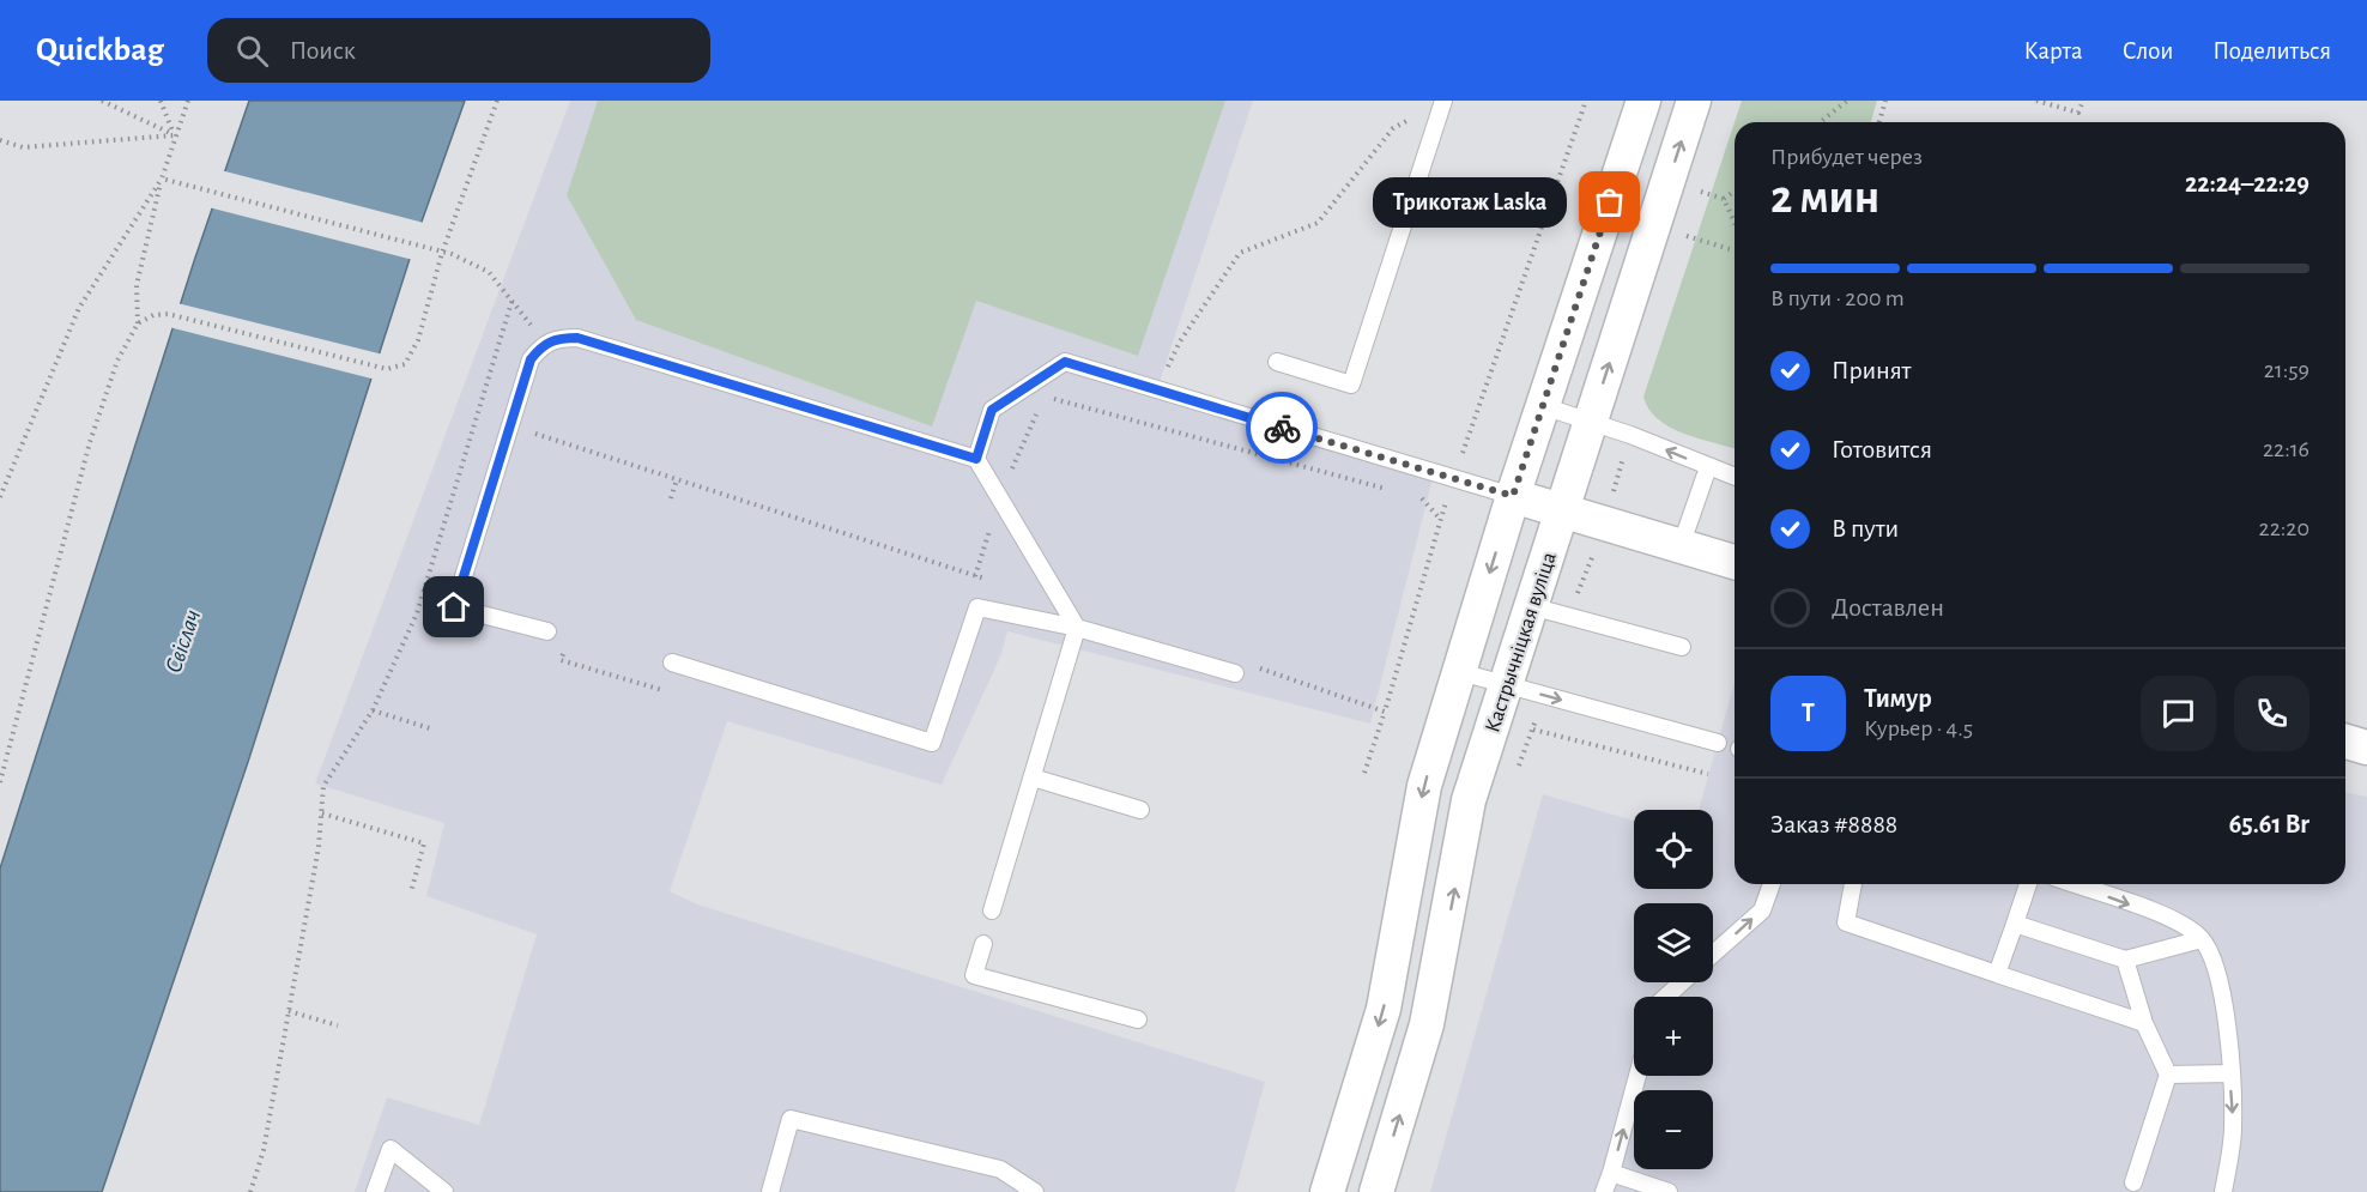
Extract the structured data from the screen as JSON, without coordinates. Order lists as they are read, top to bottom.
{
  "streets": {
    "street": ["Кастрычніцкая вуліца"]
  },
  "water": ["Свіслач"],
  "places": ["Трикотаж Laska"],
  "page": {
    "header": "Quickbag",
    "search": "Поиск",
    "nav": ["Карта", "Слои", "Поделиться"],
    "heading": ["2 мин", "Прибудет через", "22:24–22:29"],
    "panel": [
      "Тимур",
      "Курьер · 4.5",
      "Заказ #8888",
      "65.61 Br"
    ],
    "bubble": "Трикотаж Laska",
    "bar": "В пути · 200 m",
    "list": [
      ["Принят", "21:59"],
      ["Готовится", "22:16"],
      ["В пути", "22:20"],
      "Доставлен"
    ],
    "round": "Т",
    "map_buttons": ["+", "−"]
  }
}
